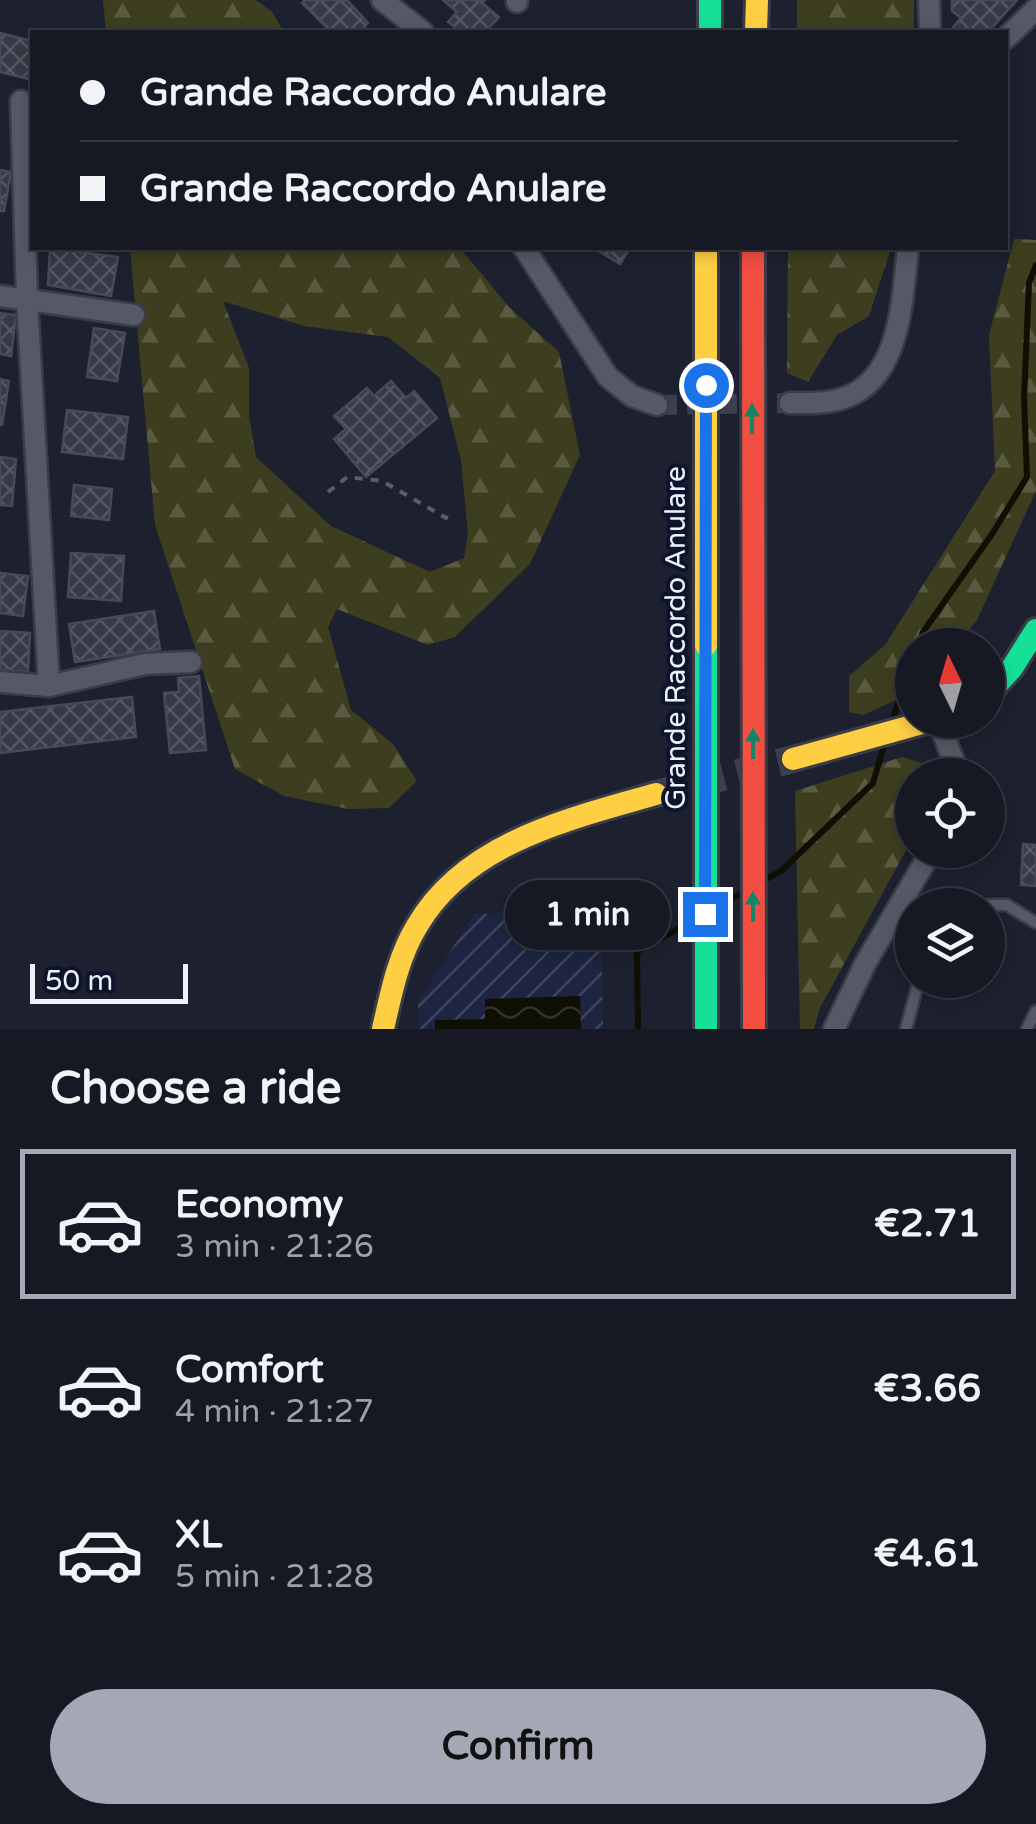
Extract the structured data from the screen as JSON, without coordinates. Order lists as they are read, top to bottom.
{
  "streets": {
    "main road": ["Grande Raccordo Anulare"]
  },
  "scale_bar": "50 m",
  "north": "top",
  "page": {
    "banner": ["Grande Raccordo Anulare", "Grande Raccordo Anulare"],
    "bubble": "1 min",
    "scale": "50 m",
    "heading": "Choose a ride",
    "list": [
      {
        "name": "Economy",
        "note": "3 min · 21:26",
        "value": "€2.71"
      },
      {
        "name": "Comfort",
        "note": "4 min · 21:27",
        "value": "€3.66"
      },
      {
        "name": "XL",
        "note": "5 min · 21:28",
        "value": "€4.61"
      }
    ],
    "buttons": "Confirm"
  }
}
